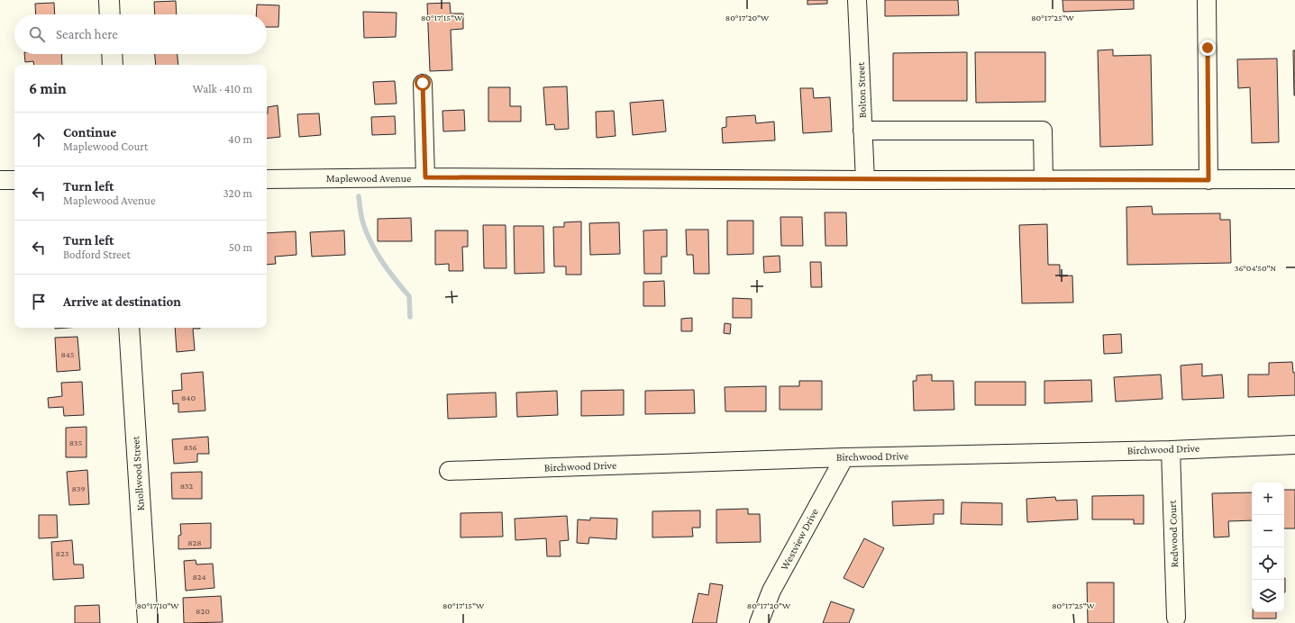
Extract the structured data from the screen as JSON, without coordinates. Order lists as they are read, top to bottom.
{
  "streets": {
    "main road": ["Knollwood Street"],
    "street": [
      "Bolton Street",
      "Maplewood Avenue",
      "Birchwood Drive",
      "Redwood Court",
      "Westview Drive"
    ]
  },
  "crossings": [
    ["Bolton Street", "Maplewood Avenue"],
    ["Birchwood Drive", "Redwood Court"],
    ["Birchwood Drive", "Westview Drive"]
  ],
  "house_numbers": [
    "845",
    "840",
    "835",
    "836",
    "832",
    "839",
    "828",
    "823",
    "824",
    "820"
  ],
  "page": {
    "search": "Search here",
    "heading": ["6 min", "Walk · 410 m"],
    "list": [
      ["Continue", "Maplewood Court", "40 m"],
      ["Turn left", "Maplewood Avenue", "320 m"],
      ["Turn left", "Bodford Street", "50 m"],
      "Arrive at destination"
    ],
    "map_buttons": ["+", "−"]
  },
  "coordinates": [
    "80°17'15\"W",
    "80°17'20\"W",
    "80°17'25\"W",
    "36°04'50\"N",
    "80°17'10\"W"
  ]
}
